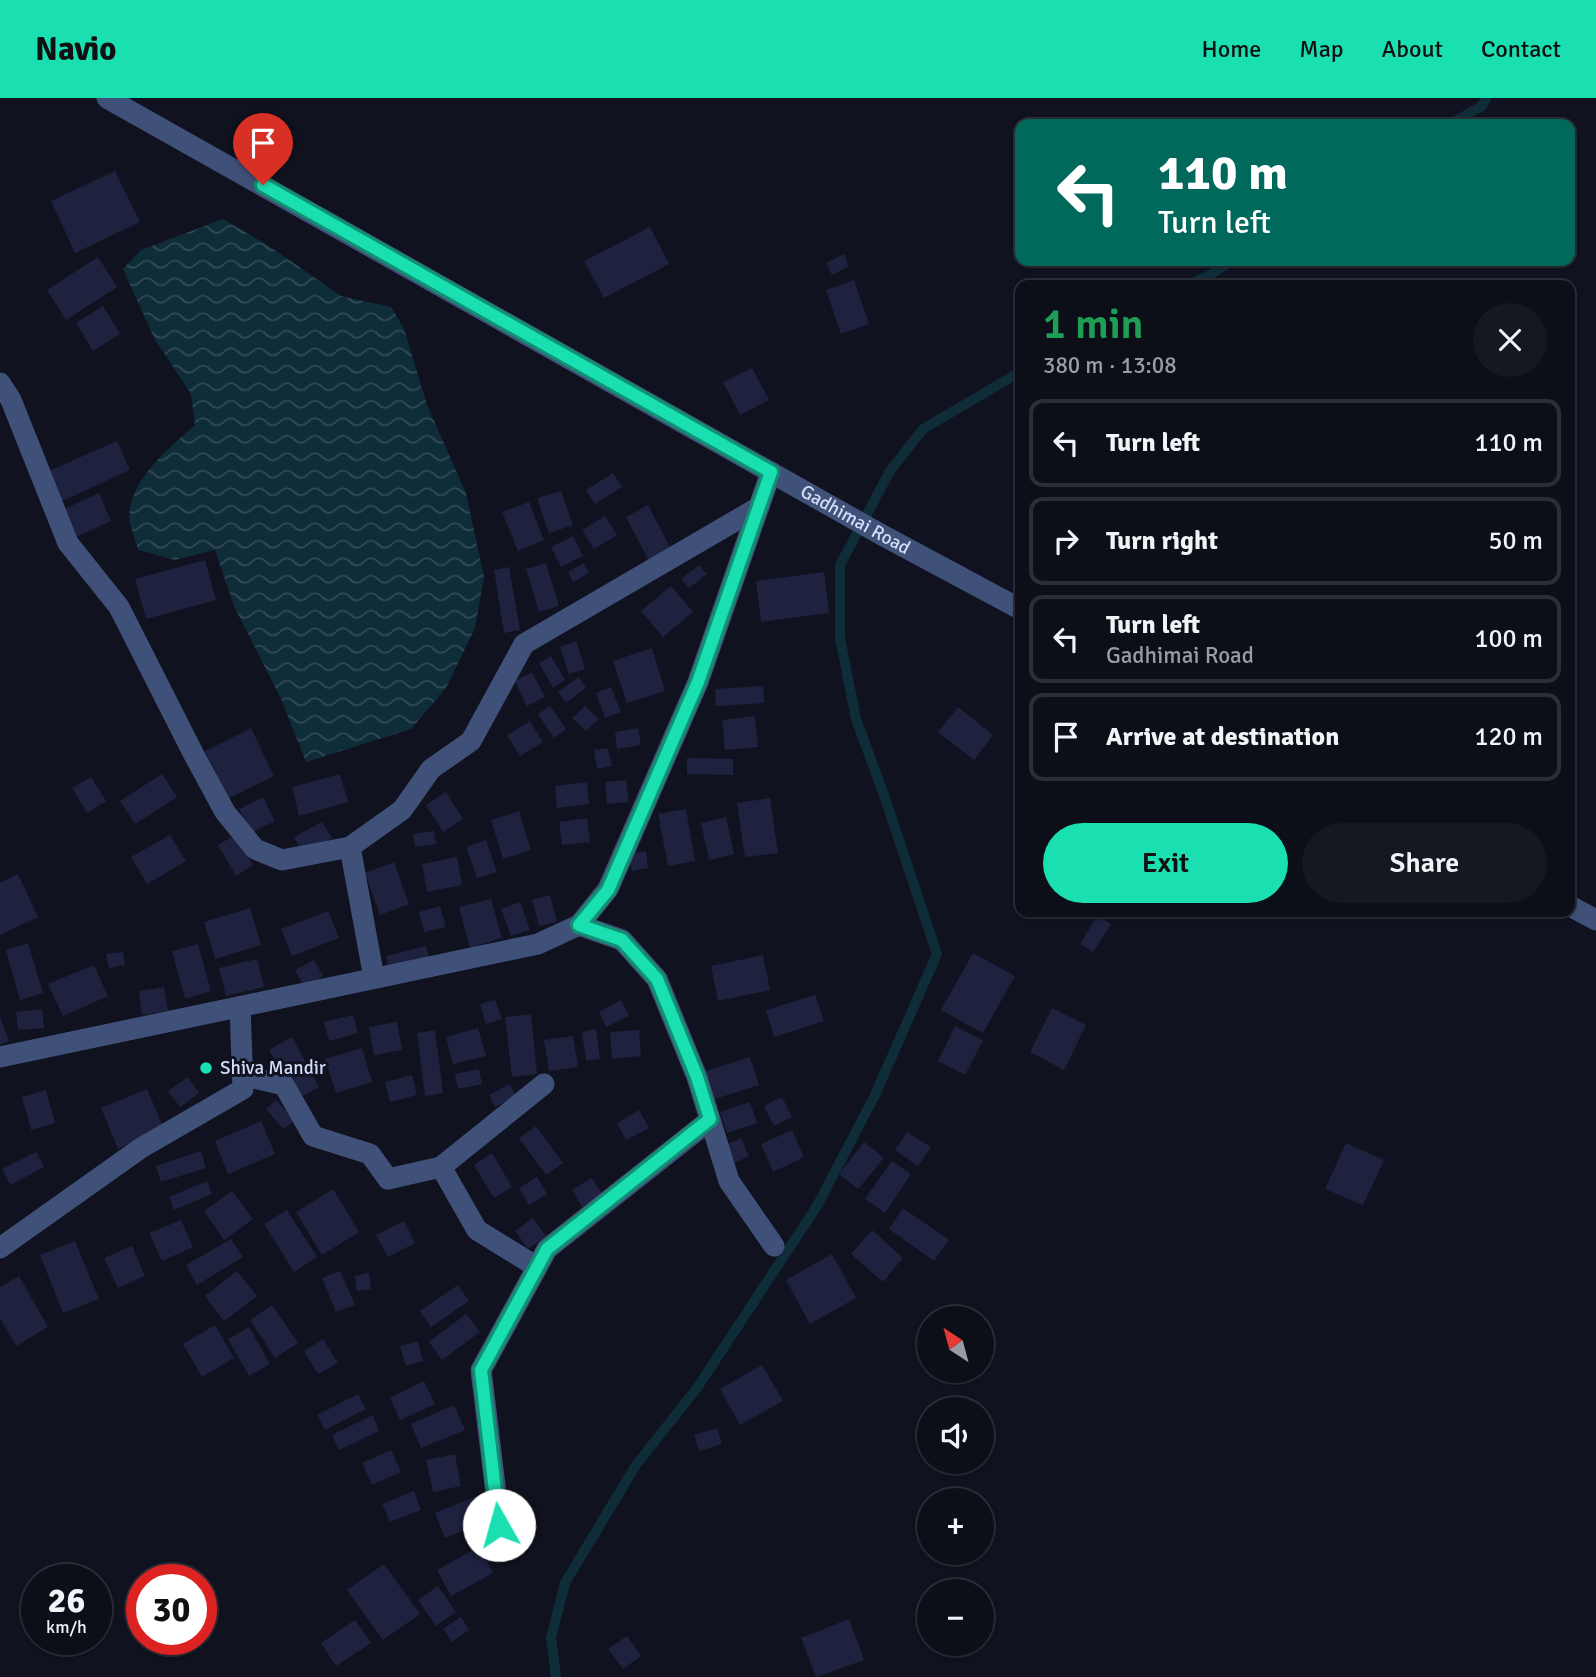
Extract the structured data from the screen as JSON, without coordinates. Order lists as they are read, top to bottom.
{
  "streets": {
    "street": ["Gadhimai Road"]
  },
  "places": ["Shiva Mandir"],
  "north": "top left",
  "page": {
    "header": "Navio",
    "nav": [
      "Home",
      "Map",
      "About",
      "Contact"
    ],
    "turn": ["110 m", "Turn left"],
    "heading": ["1 min", "380 m · 13:08"],
    "list": [
      {
        "name": "Turn left",
        "value": "110 m"
      },
      {
        "name": "Turn right",
        "value": "50 m"
      },
      {
        "name": "Turn left",
        "note": "Gadhimai Road",
        "value": "100 m"
      },
      {
        "name": "Arrive at destination",
        "value": "120 m"
      }
    ],
    "buttons": ["Exit", "Share"],
    "map_buttons": ["+", "−"],
    "speed": "26 km/h",
    "limit": "30"
  }
}
